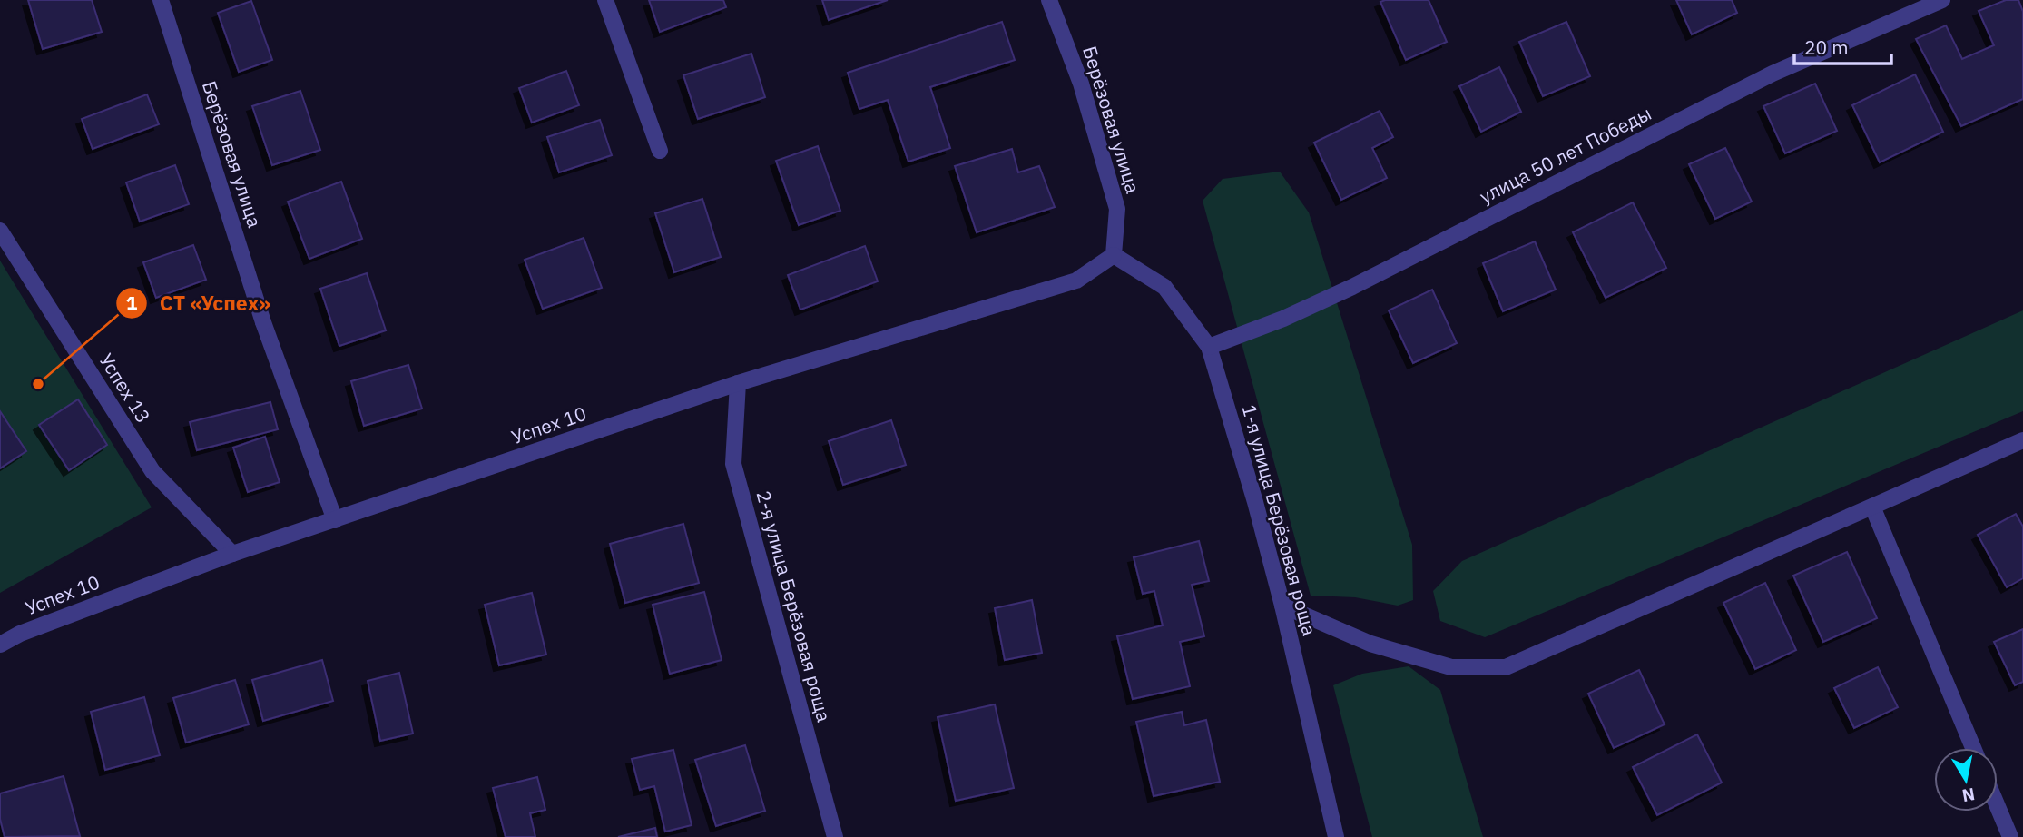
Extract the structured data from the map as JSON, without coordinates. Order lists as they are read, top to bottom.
{
  "streets": {
    "street": [
      "Берёзовая улица",
      "улица 50 лет Победы",
      "Успех 13",
      "Успех 10",
      "1-я улица Берёзовая роща",
      "2-я улица Берёзовая роща"
    ]
  },
  "crossings": [
    ["Берёзовая улица", "Успех 10"],
    ["Берёзовая улица", "1-я улица Берёзовая роща"],
    ["улица 50 лет Победы", "1-я улица Берёзовая роща"],
    ["Успех 13", "Успех 10"],
    ["Успех 10", "1-я улица Берёзовая роща"],
    ["Успех 10", "2-я улица Берёзовая роща"]
  ],
  "places": ["СТ «Успех»"],
  "scale_bar": "20 m",
  "north": "bottom"
}
